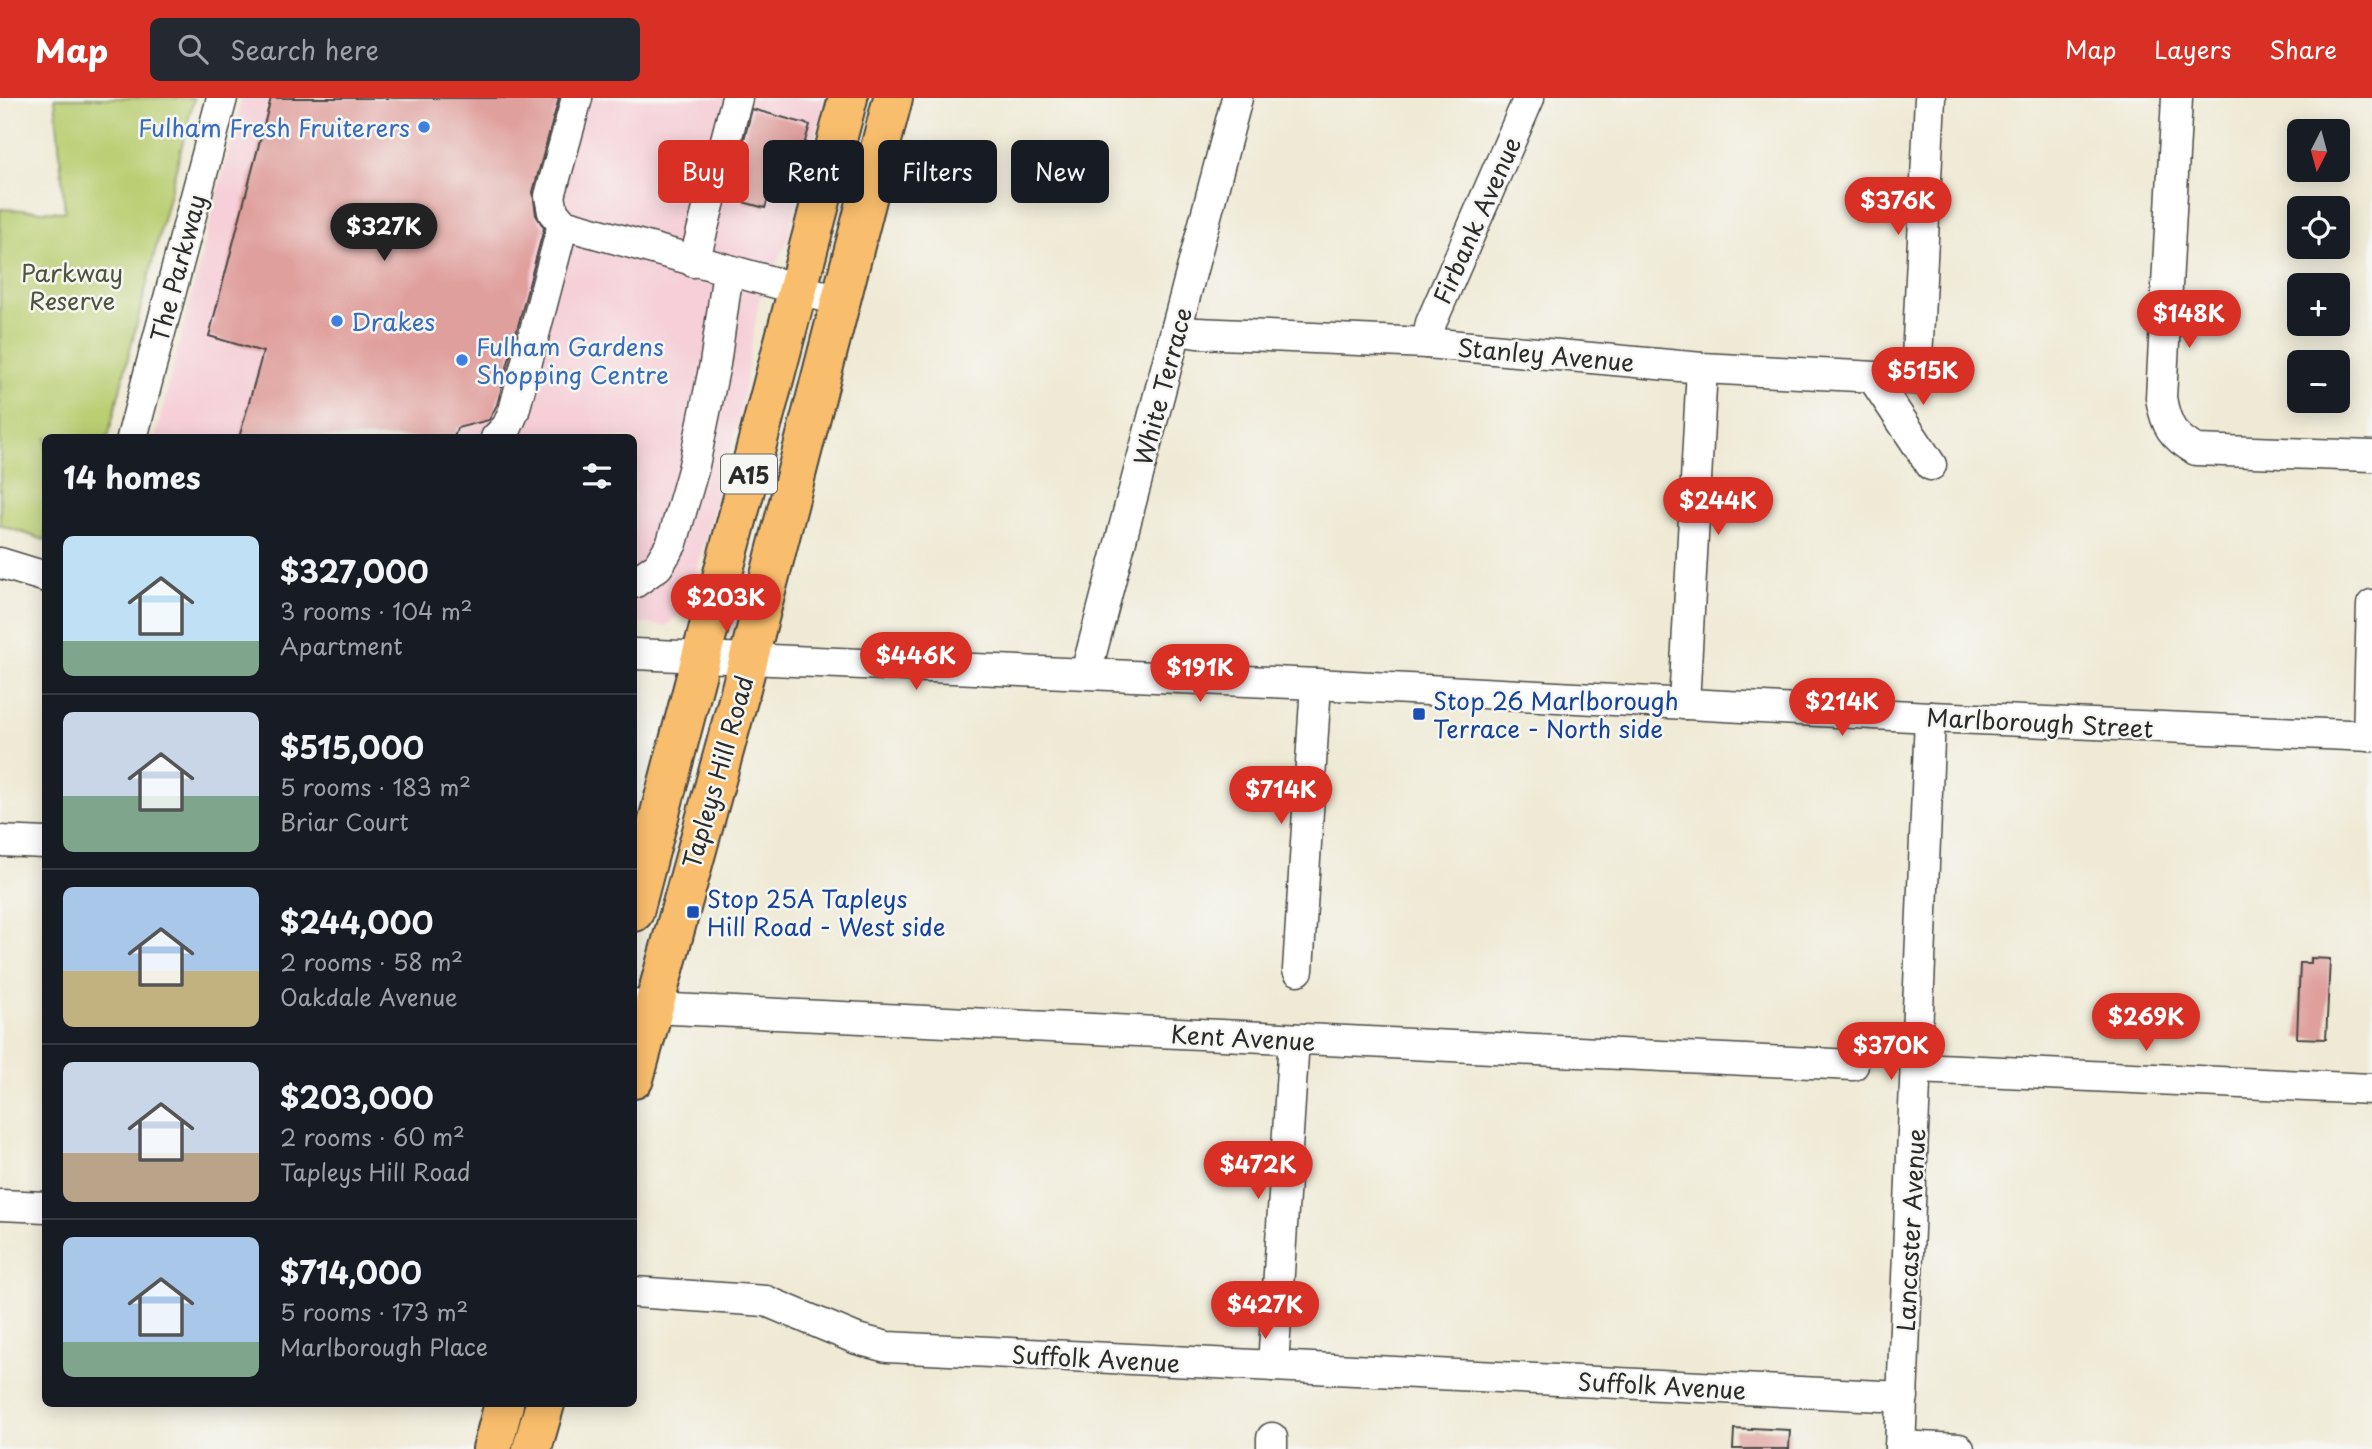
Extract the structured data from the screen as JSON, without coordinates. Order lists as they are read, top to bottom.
{
  "streets": {
    "main road": ["A15", "Tapleys Hill Road"],
    "street": [
      "Firbank Avenue",
      "The Parkway",
      "Stanley Avenue",
      "White Terrace",
      "Marlborough Street",
      "Kent Avenue",
      "Lancaster Avenue",
      "Suffolk Avenue"
    ]
  },
  "crossings": [
    ["Firbank Avenue", "Stanley Avenue"],
    ["Stanley Avenue", "White Terrace"],
    ["White Terrace", "Marlborough Street"],
    ["Marlborough Street", "Tapleys Hill Road"],
    ["Marlborough Street", "Lancaster Avenue"],
    ["Tapleys Hill Road", "Kent Avenue"],
    ["Lancaster Avenue", "Suffolk Avenue"]
  ],
  "parks": ["Parkway Reserve"],
  "places": {
    "other": ["Fulham Fresh Fruiterers", "Drakes", "Fulham Gardens Shopping Centre"],
    "transit": ["Stop 26 Marlborough Terrace - North side", "Stop 25A Tapleys Hill Road - West side"]
  },
  "north": "bottom",
  "page": {
    "header": "Map",
    "search": "Search here",
    "nav": ["Map", "Layers", "Share"],
    "map_buttons": ["+", "−"],
    "chip": [
      "Buy",
      "Rent",
      "Filters",
      "New"
    ],
    "price": [
      "$376K",
      "$327K",
      "$148K",
      "$515K",
      "$244K",
      "$203K",
      "$446K",
      "$191K",
      "$214K",
      "$714K",
      "$269K",
      "$370K",
      "$472K",
      "$427K"
    ],
    "heading": "14 homes",
    "list": [
      {
        "name": "$327,000",
        "note": "3 rooms · 104 m² · Apartment"
      },
      {
        "name": "$515,000",
        "note": "5 rooms · 183 m² · Briar Court"
      },
      {
        "name": "$244,000",
        "note": "2 rooms · 58 m² · Oakdale Avenue"
      },
      {
        "name": "$203,000",
        "note": "2 rooms · 60 m² · Tapleys Hill Road"
      },
      {
        "name": "$714,000",
        "note": "5 rooms · 173 m² · Marlborough Place"
      }
    ]
  }
}
